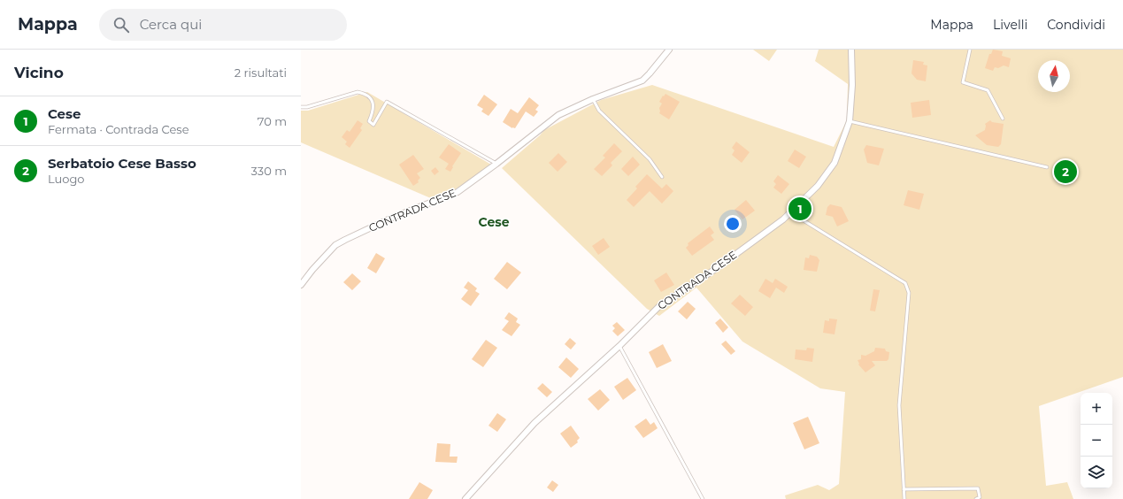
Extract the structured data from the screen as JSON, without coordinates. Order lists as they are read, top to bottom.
{
  "streets": {
    "street": ["CONTRADA CESE"]
  },
  "districts": ["Cese"],
  "north": "top",
  "page": {
    "header": "Mappa",
    "search": "Cerca qui",
    "nav": ["Mappa", "Livelli", "Condividi"],
    "heading": ["Vicino", "2 risultati"],
    "list": [
      {
        "mark": "1",
        "name": "Cese",
        "note": "Fermata · Contrada Cese",
        "value": "70 m"
      },
      {
        "mark": "2",
        "name": "Serbatoio Cese Basso",
        "note": "Luogo",
        "value": "330 m"
      }
    ],
    "pins": ["2", "1"],
    "map_buttons": ["+", "−"]
  }
}
